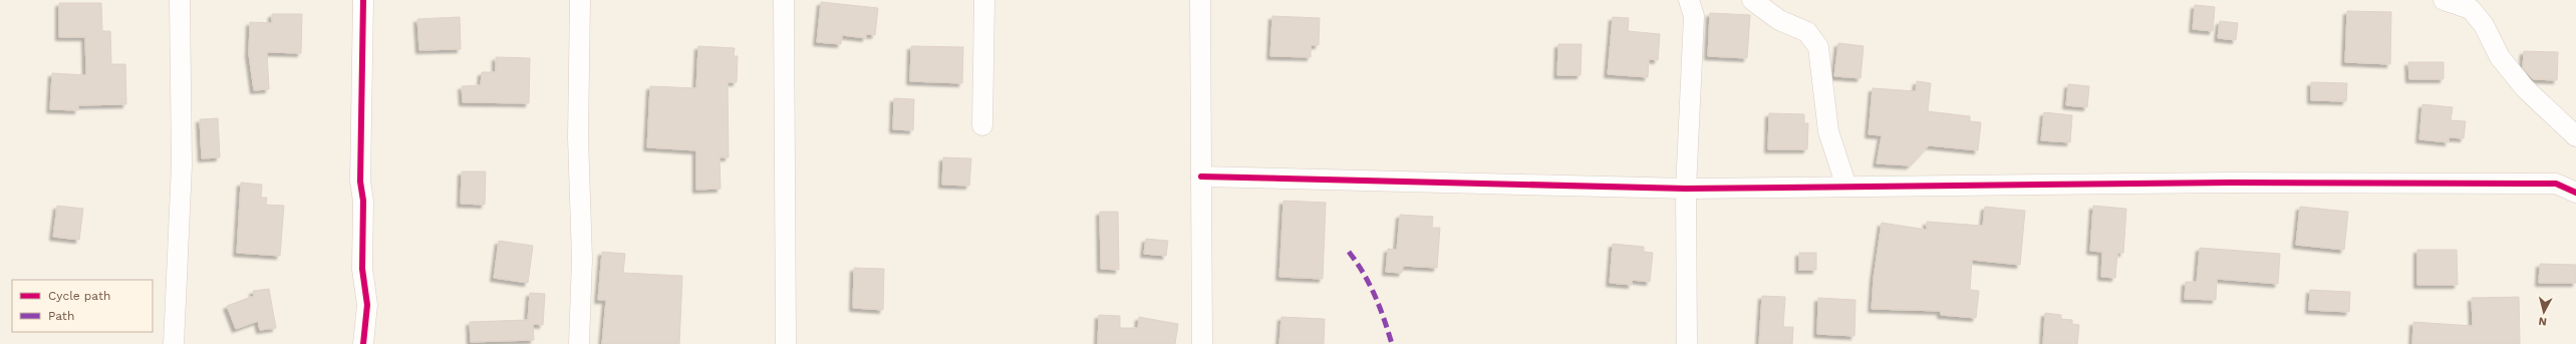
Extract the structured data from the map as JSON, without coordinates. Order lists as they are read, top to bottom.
{
  "legend": ["Cycle path", "Path"],
  "north": "bottom"
}
